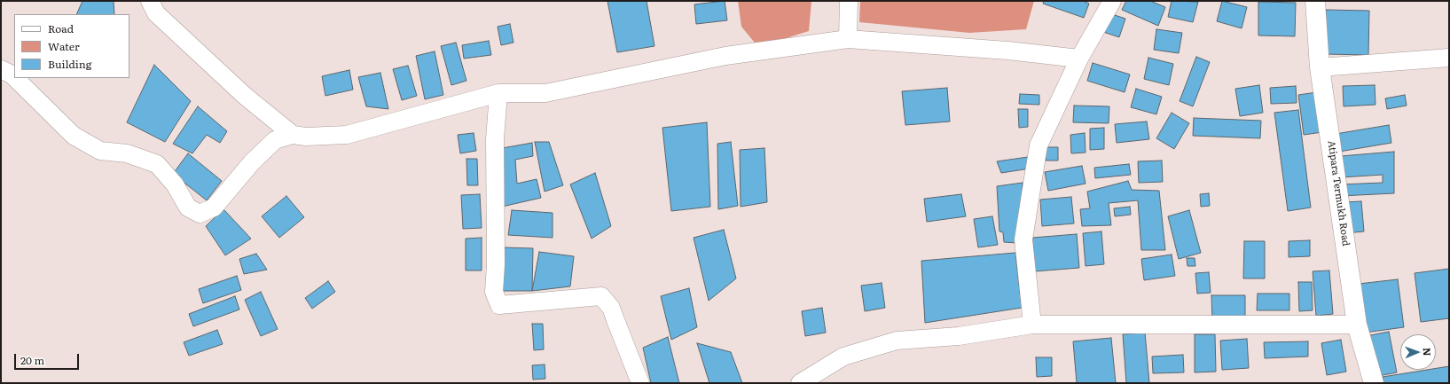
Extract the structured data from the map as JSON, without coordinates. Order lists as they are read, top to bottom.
{
  "streets": {
    "main road": ["Atipara Termukh Road"]
  },
  "legend": ["Road", "Water", "Building"],
  "scale_bar": "20 m",
  "north": "right"
}
